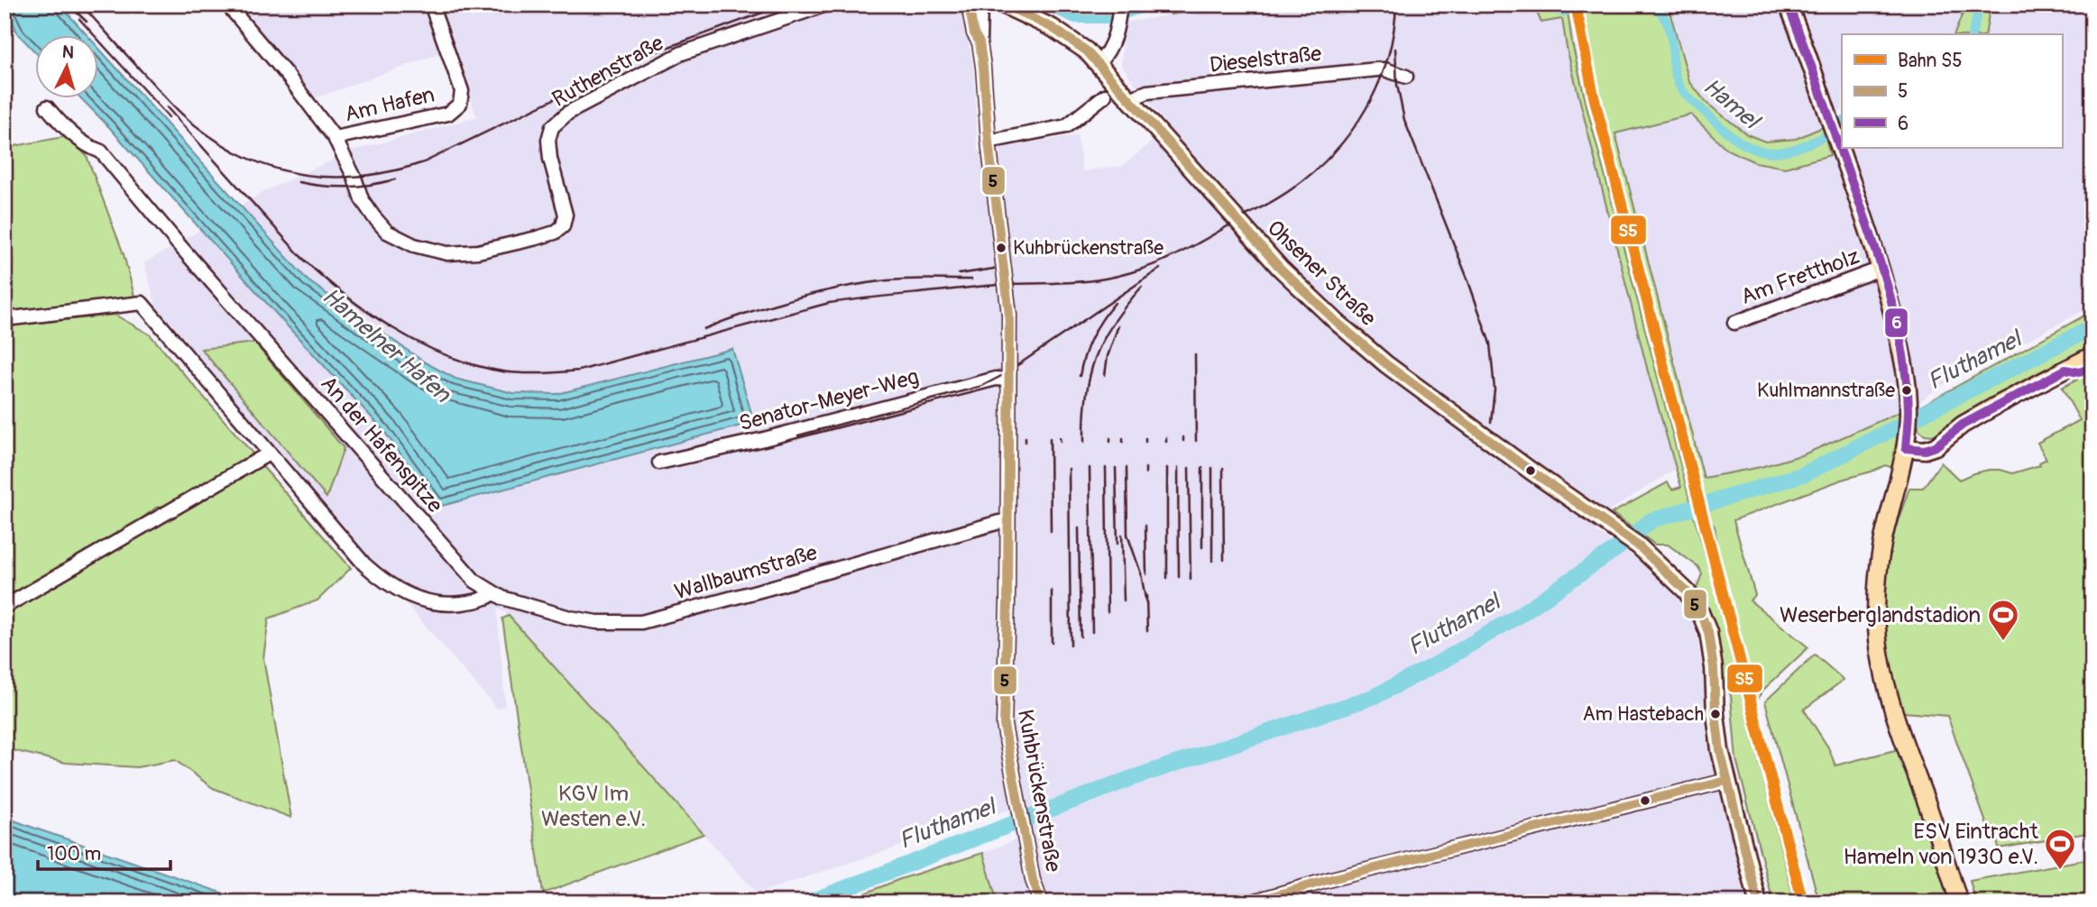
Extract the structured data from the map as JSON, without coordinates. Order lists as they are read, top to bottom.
{
  "streets": {
    "main road": ["Ohsener Straße"],
    "street": [
      "Dieselstraße",
      "Ruthenstraße",
      "Am Hafen",
      "Am Frettholz",
      "Senator-Meyer-Weg",
      "An der Hafenspitze",
      "Wallbaumstraße",
      "Kuhbrückenstraße"
    ]
  },
  "crossings": [
    ["Dieselstraße", "Ohsener Straße"],
    ["Ruthenstraße", "Am Hafen"],
    ["Senator-Meyer-Weg", "Kuhbrückenstraße"],
    ["An der Hafenspitze", "Wallbaumstraße"],
    ["Wallbaumstraße", "Kuhbrückenstraße"]
  ],
  "water": ["Hamel", "Hamelner Hafen", "Fluthamel"],
  "parks": ["KGV Im Westen e.V."],
  "places": {
    "other": ["Kuhbrückenstraße", "Kuhlmannstraße", "Am Hastebach"],
    "sports": ["Weserberglandstadion", "ESV Eintracht Hameln von 1930 e.V."]
  },
  "lines": ["rail line S5", "transit line 5", "transit line 6"],
  "legend": ["Bahn S5", "5", "6"],
  "scale_bar": "100 m",
  "north": "top"
}
